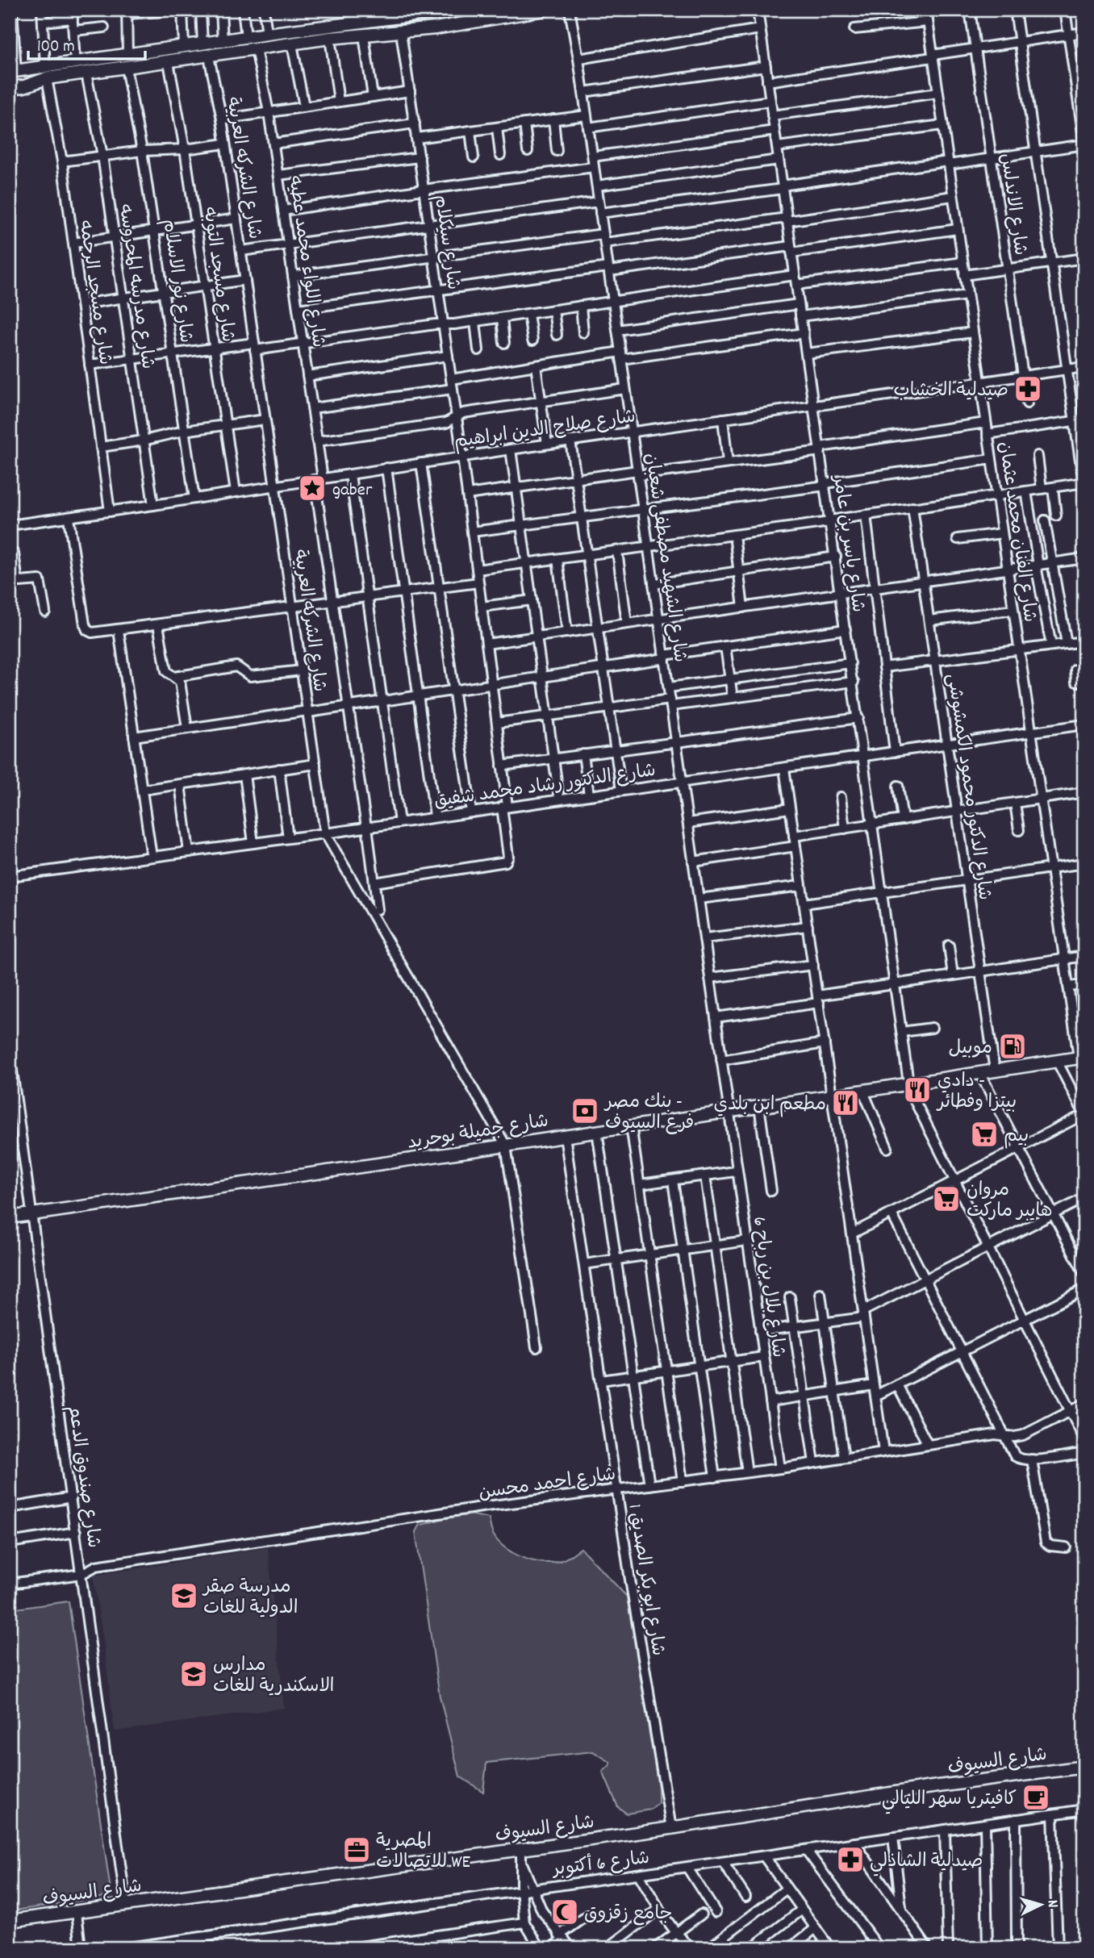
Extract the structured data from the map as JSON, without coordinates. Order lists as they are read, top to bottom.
{
  "streets": {
    "main road": ["شارع جميلة بوحريد", "شارع السيوف"],
    "street": [
      "شارع الشركه العربية",
      "شارع الاندلس",
      "شارع سيكلام",
      "شارع اللواء محمد عطيه",
      "شارع مسجد التوبه",
      "شارع نور الاسلام",
      "شارع مدرسه المحروسه",
      "شارع مسجد الرحمه",
      "شارع صلاح الدين ابراهيم",
      "شارع الفنان محمد عثمان",
      "شارع ياسر بن عامر",
      "شارع الشهيد مصطفى شعبان",
      "شارع الدكتور رشاد محمد شفيق",
      "شارع الدكتور محمود الكمشوشى",
      "شارع بلال بن رباح 6",
      "شارع صندوق الدعم",
      "شارع احمد محسن",
      "شارع ابو بكر الصديق 1",
      "شارع 6 أكتوبر"
    ]
  },
  "crossings": [
    ["شارع الشركه العربية", "شارع صلاح الدين ابراهيم"],
    ["شارع الشركه العربية", "شارع الدكتور رشاد محمد شفيق"],
    ["شارع الشركه العربية", "شارع جميلة بوحريد"],
    ["شارع الاندلس", "شارع صلاح الدين ابراهيم"],
    ["شارع سيكلام", "شارع اللواء محمد عطيه"],
    ["شارع سيكلام", "شارع صلاح الدين ابراهيم"],
    ["شارع سيكلام", "شارع الدكتور رشاد محمد شفيق"],
    ["شارع اللواء محمد عطيه", "شارع صلاح الدين ابراهيم"],
    ["شارع اللواء محمد عطيه", "شارع الدكتور رشاد محمد شفيق"],
    ["شارع مسجد التوبه", "شارع صلاح الدين ابراهيم"],
    ["شارع نور الاسلام", "شارع صلاح الدين ابراهيم"],
    ["شارع مدرسه المحروسه", "شارع صلاح الدين ابراهيم"],
    ["شارع مسجد الرحمه", "شارع صلاح الدين ابراهيم"],
    ["شارع صلاح الدين ابراهيم", "شارع الفنان محمد عثمان"],
    ["شارع صلاح الدين ابراهيم", "شارع ياسر بن عامر"],
    ["شارع صلاح الدين ابراهيم", "شارع الشهيد مصطفى شعبان"],
    ["شارع الفنان محمد عثمان", "شارع الدكتور رشاد محمد شفيق"],
    ["شارع الفنان محمد عثمان", "شارع جميلة بوحريد"],
    ["شارع ياسر بن عامر", "شارع الدكتور رشاد محمد شفيق"],
    ["شارع ياسر بن عامر", "شارع جميلة بوحريد"],
    ["شارع ياسر بن عامر", "شارع احمد محسن"],
    ["شارع الشهيد مصطفى شعبان", "شارع الدكتور رشاد محمد شفيق"],
    ["شارع الشهيد مصطفى شعبان", "شارع جميلة بوحريد"],
    ["شارع الشهيد مصطفى شعبان", "شارع بلال بن رباح 6"],
    ["شارع الدكتور رشاد محمد شفيق", "شارع الدكتور محمود الكمشوشى"],
    ["شارع الدكتور محمود الكمشوشى", "شارع جميلة بوحريد"],
    ["شارع جميلة بوحريد", "شارع بلال بن رباح 6"],
    ["شارع جميلة بوحريد", "شارع صندوق الدعم"],
    ["شارع جميلة بوحريد", "شارع ابو بكر الصديق 1"],
    ["شارع بلال بن رباح 6", "شارع احمد محسن"],
    ["شارع صندوق الدعم", "شارع احمد محسن"],
    ["شارع صندوق الدعم", "شارع السيوف"],
    ["شارع احمد محسن", "شارع ابو بكر الصديق 1"],
    ["شارع ابو بكر الصديق 1", "شارع السيوف"]
  ],
  "places": {
    "pharmacy": ["صيدلية الخشاب", "صيدلية الشاذلي"],
    "place": ["gaber"],
    "fuel station": ["موبيل"],
    "restaurant": ["دادي - بيتزا وفطائر", "مطعم ابن بلدي"],
    "bank": ["بنك مصر - فرع السيوف"],
    "supermarket": ["بيم", "مروان هايبر ماركت"],
    "school or university": ["مدرسة صقر الدولية للغات", "مدارس الاسكندرية للغات"],
    "cafe": ["كافيتريا سهر الليالي"],
    "office": ["المصرية للاتصالات WE"],
    "mosque": ["جامع زقزوق"]
  },
  "scale_bar": "100 m",
  "north": "right"
}
